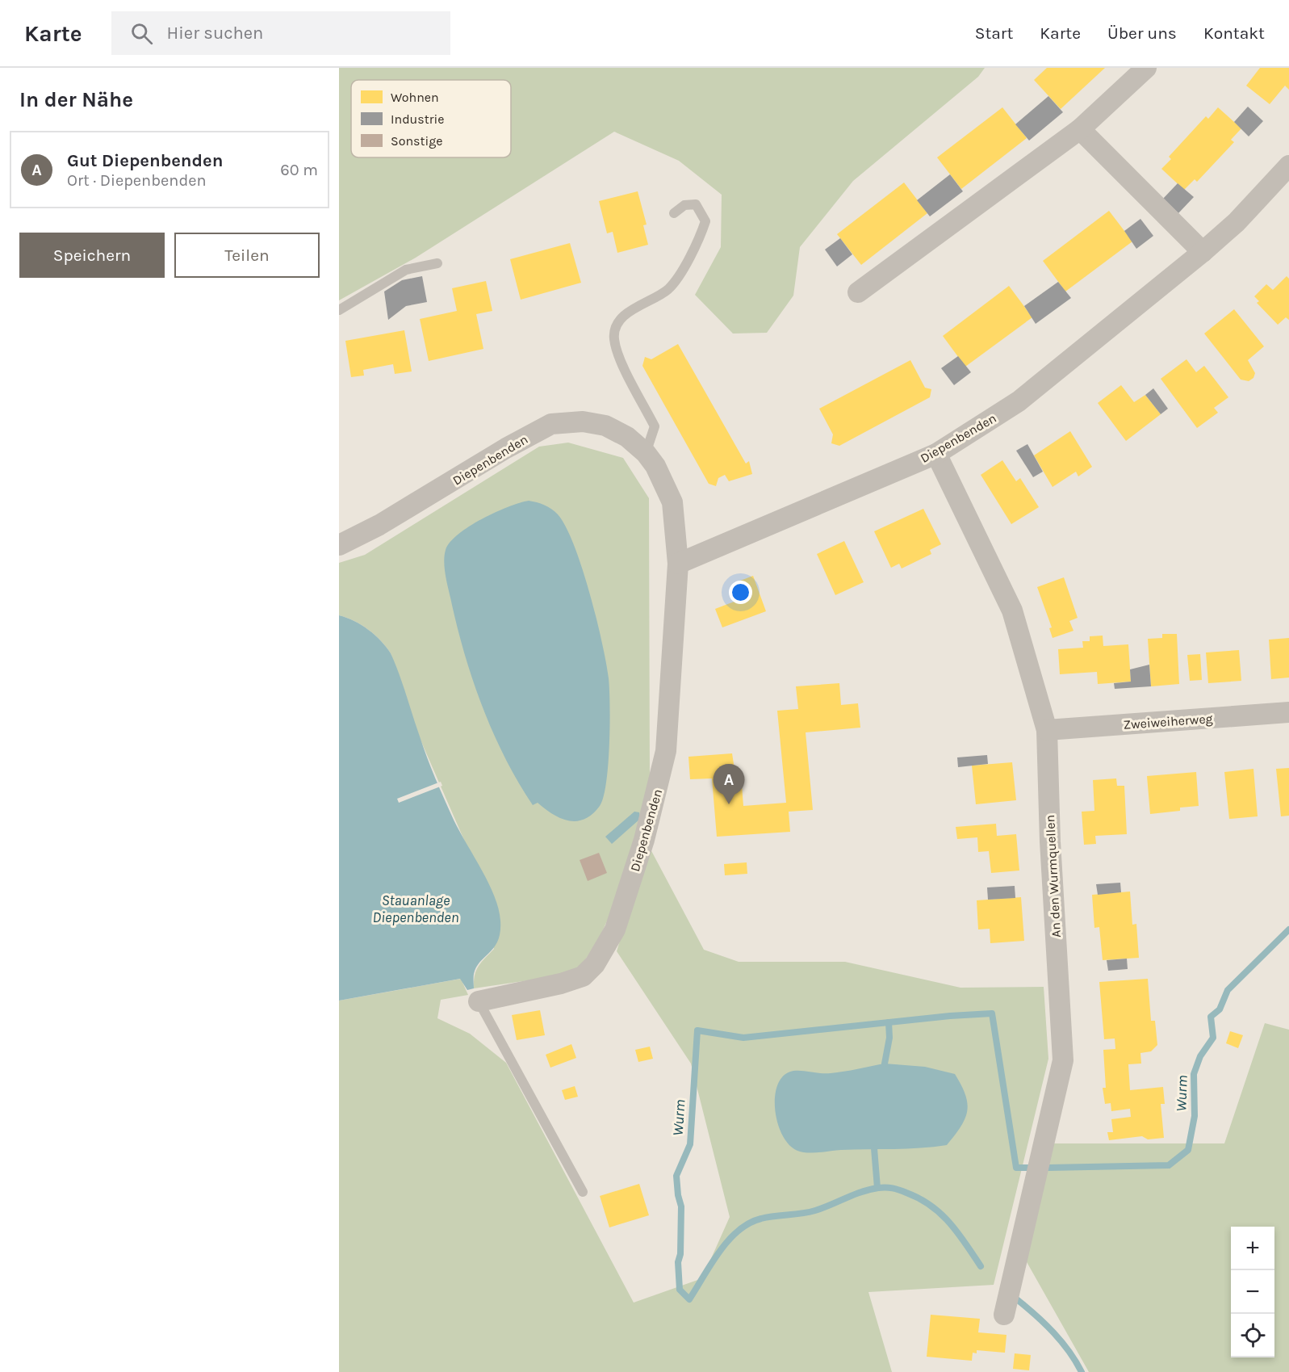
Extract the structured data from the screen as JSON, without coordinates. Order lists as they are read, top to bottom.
{
  "streets": {
    "street": ["Diepenbenden", "Zweiweiherweg", "An den Wurmquellen"]
  },
  "crossings": [
    ["Diepenbenden", "An den Wurmquellen"],
    ["Zweiweiherweg", "An den Wurmquellen"]
  ],
  "water": ["Stauanlage Diepenbenden", "Wurm"],
  "legend": ["Wohnen", "Industrie", "Sonstige"],
  "page": {
    "header": "Karte",
    "search": "Hier suchen",
    "nav": [
      "Start",
      "Karte",
      "Über uns",
      "Kontakt"
    ],
    "heading": "In der Nähe",
    "list": [
      {
        "mark": "A",
        "name": "Gut Diepenbenden",
        "note": "Ort · Diepenbenden",
        "value": "60 m"
      }
    ],
    "buttons": ["Speichern", "Teilen"],
    "pins": "A",
    "map_buttons": ["+", "−"]
  }
}
